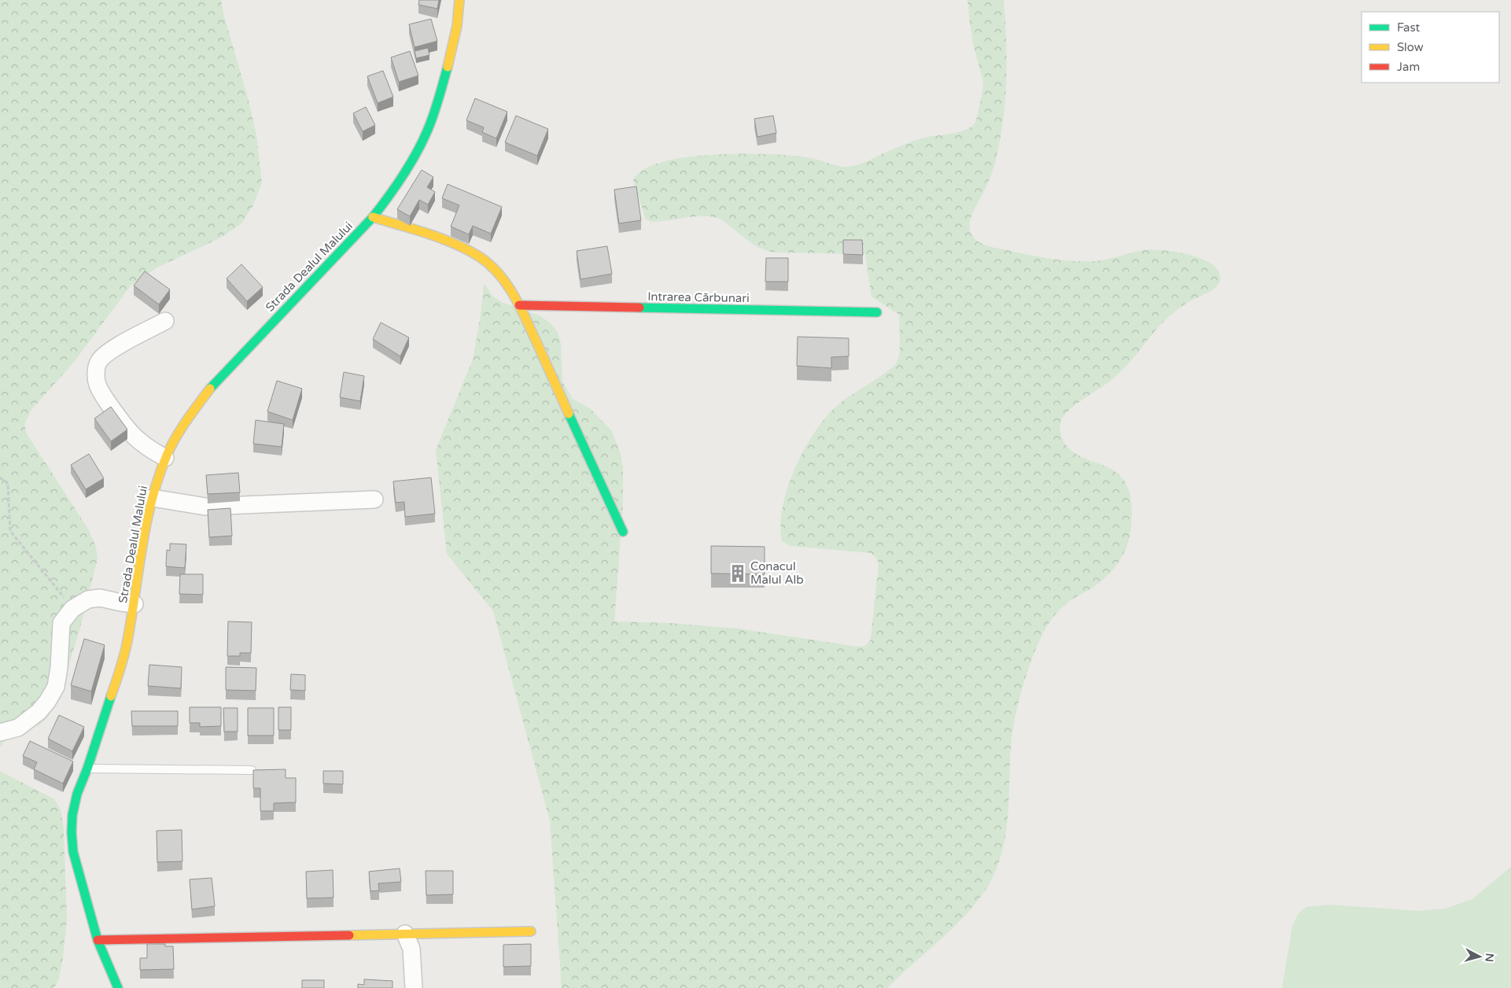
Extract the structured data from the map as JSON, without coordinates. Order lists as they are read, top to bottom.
{
  "streets": {
    "street": ["Strada Dealul Malului", "Intrarea Cărbunari"]
  },
  "places": {
    "building": ["Conacul Malul Alb"]
  },
  "legend": ["Fast", "Slow", "Jam"],
  "north": "right"
}
